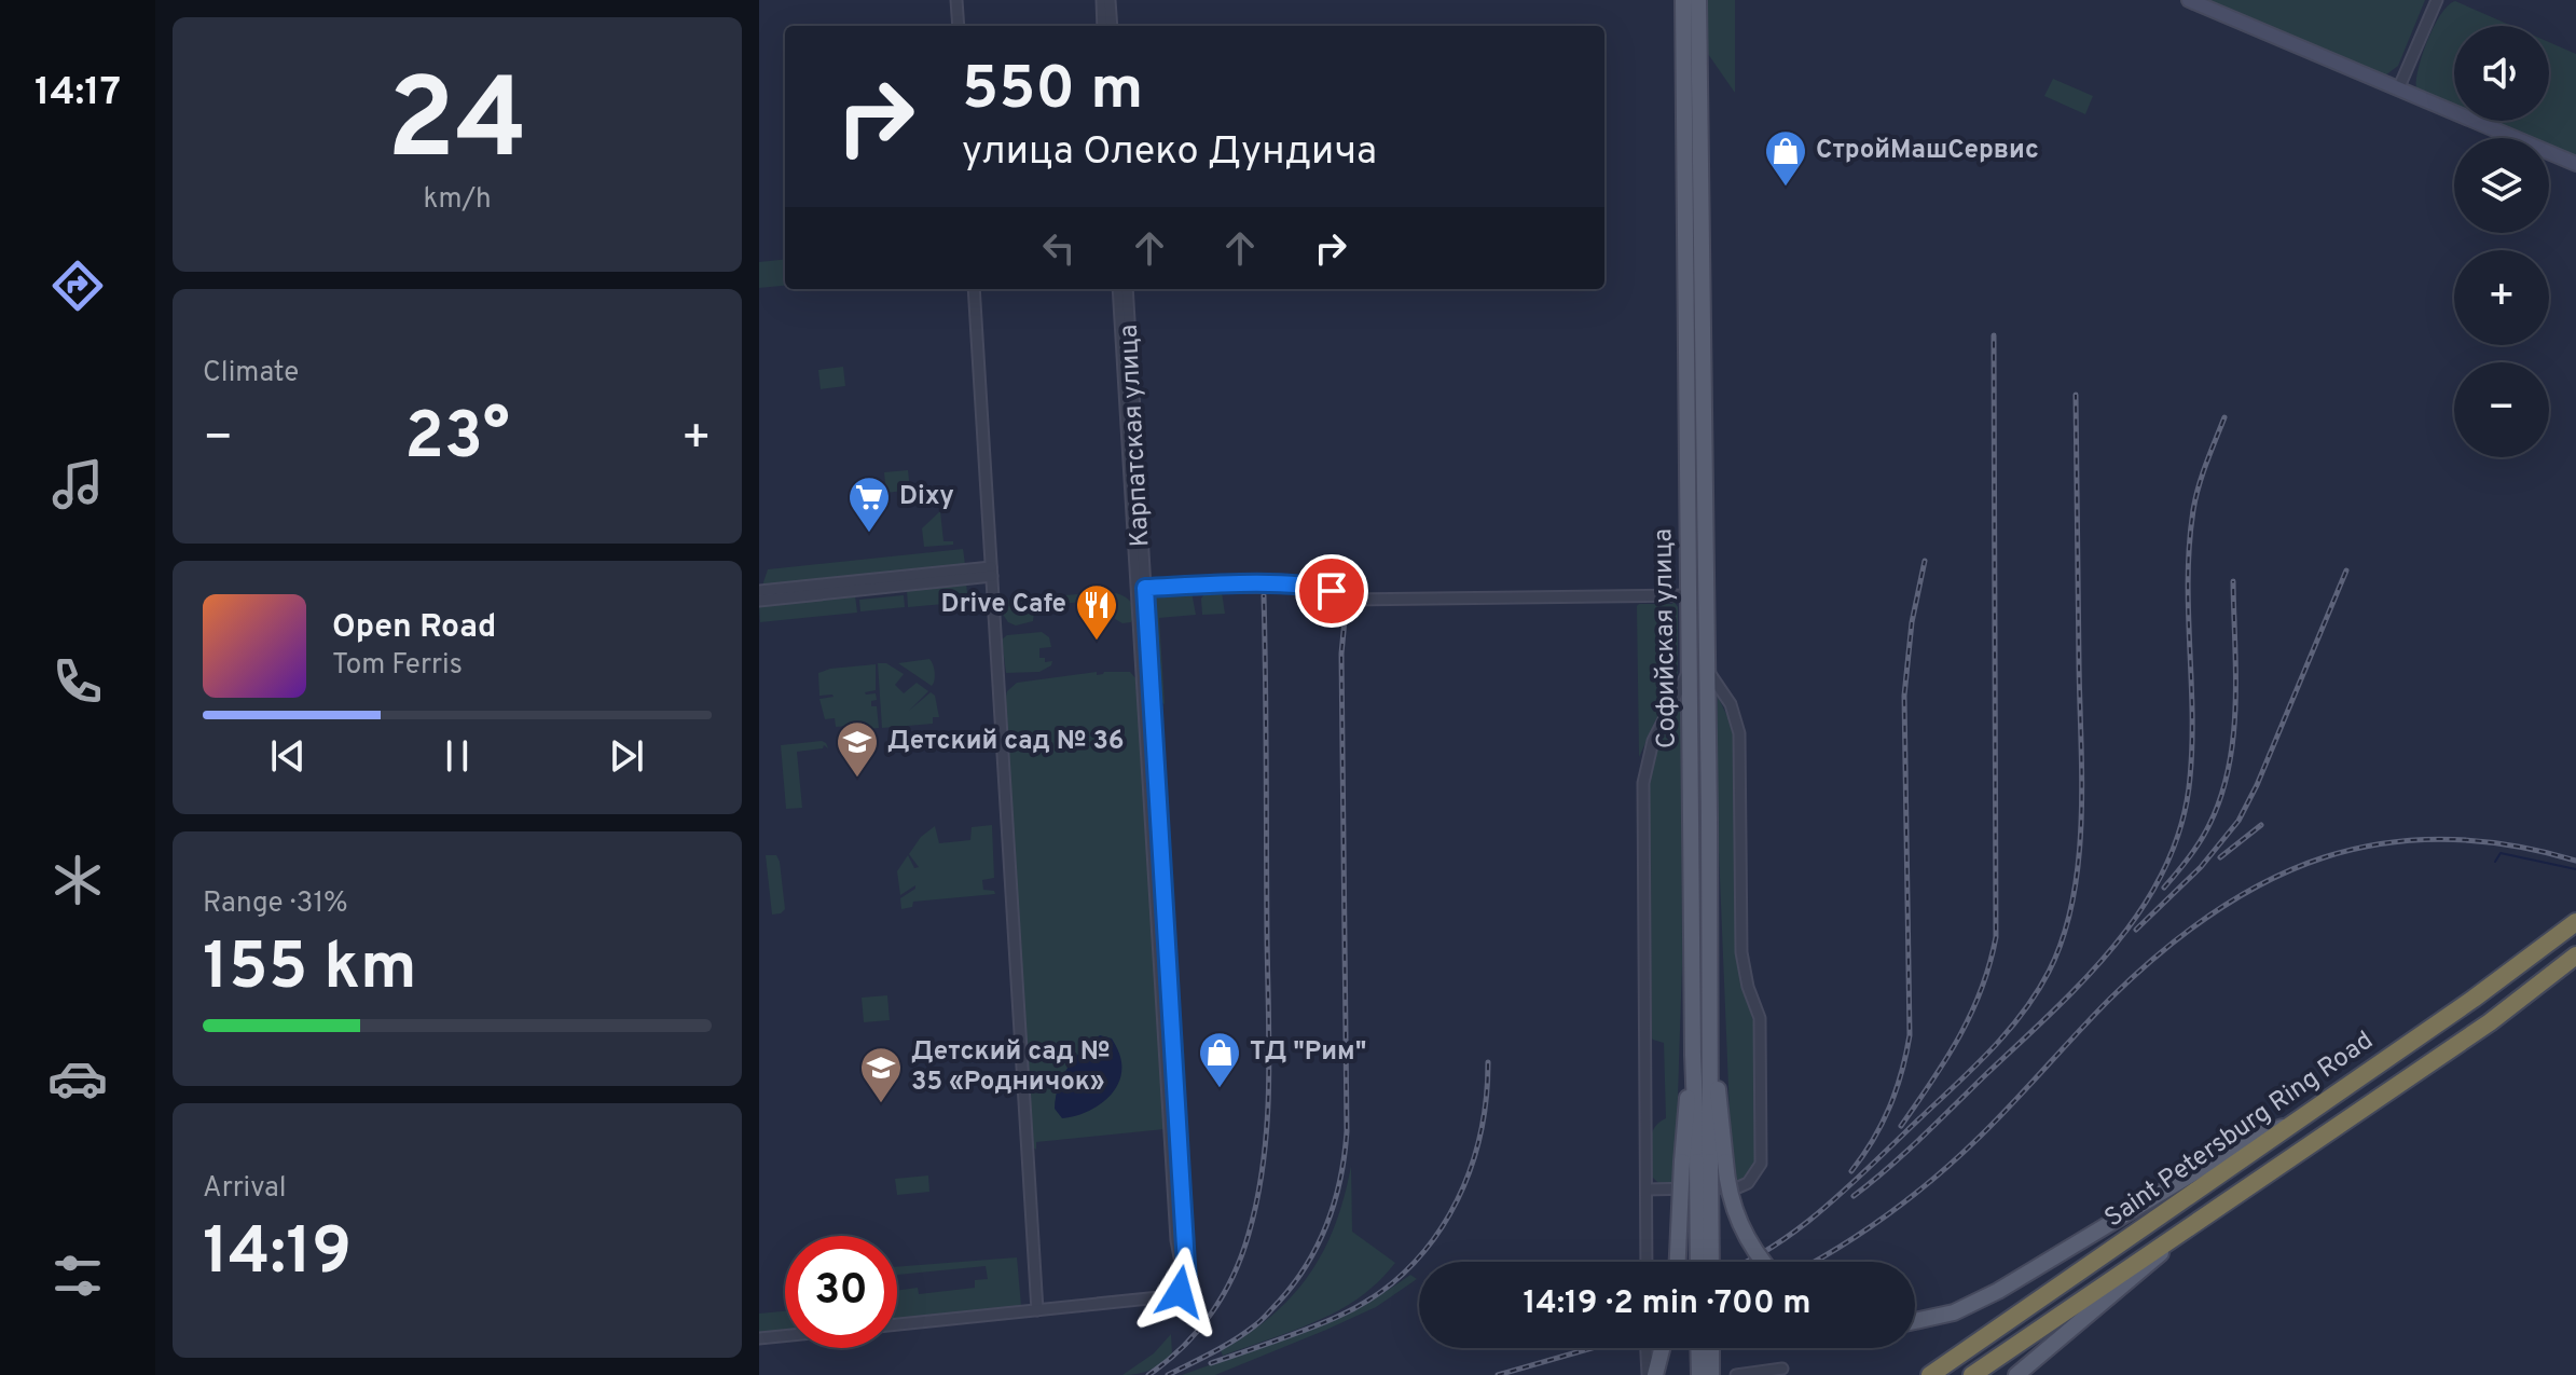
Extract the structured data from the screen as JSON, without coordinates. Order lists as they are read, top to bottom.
{
  "streets": {
    "highway": ["Saint Petersburg Ring Road"],
    "main road": ["Софийская улица"],
    "street": ["Карпатская улица"]
  },
  "places": {
    "shop": ["СтройМашСервис", "ТД \"Рим\""],
    "supermarket": ["Dixy"],
    "restaurant": ["Drive Cafe"],
    "school or university": ["Детский сад № 36", "Детский сад № 35 «Родничок»"]
  },
  "page": {
    "tabs": "14:17",
    "tile": [
      ["24", "km/h"],
      "Climate",
      ["Range · 31%", "155 km"],
      ["Arrival", "14:19"]
    ],
    "map_buttons": ["+", "−"],
    "turn": ["550 m", "улица Олеко Дундича"],
    "heat": ["−", "23°", "+"],
    "song": ["Open Road", "Tom Ferris"],
    "limit": "30",
    "trip": "14:19 · 2 min · 700 m"
  }
}
